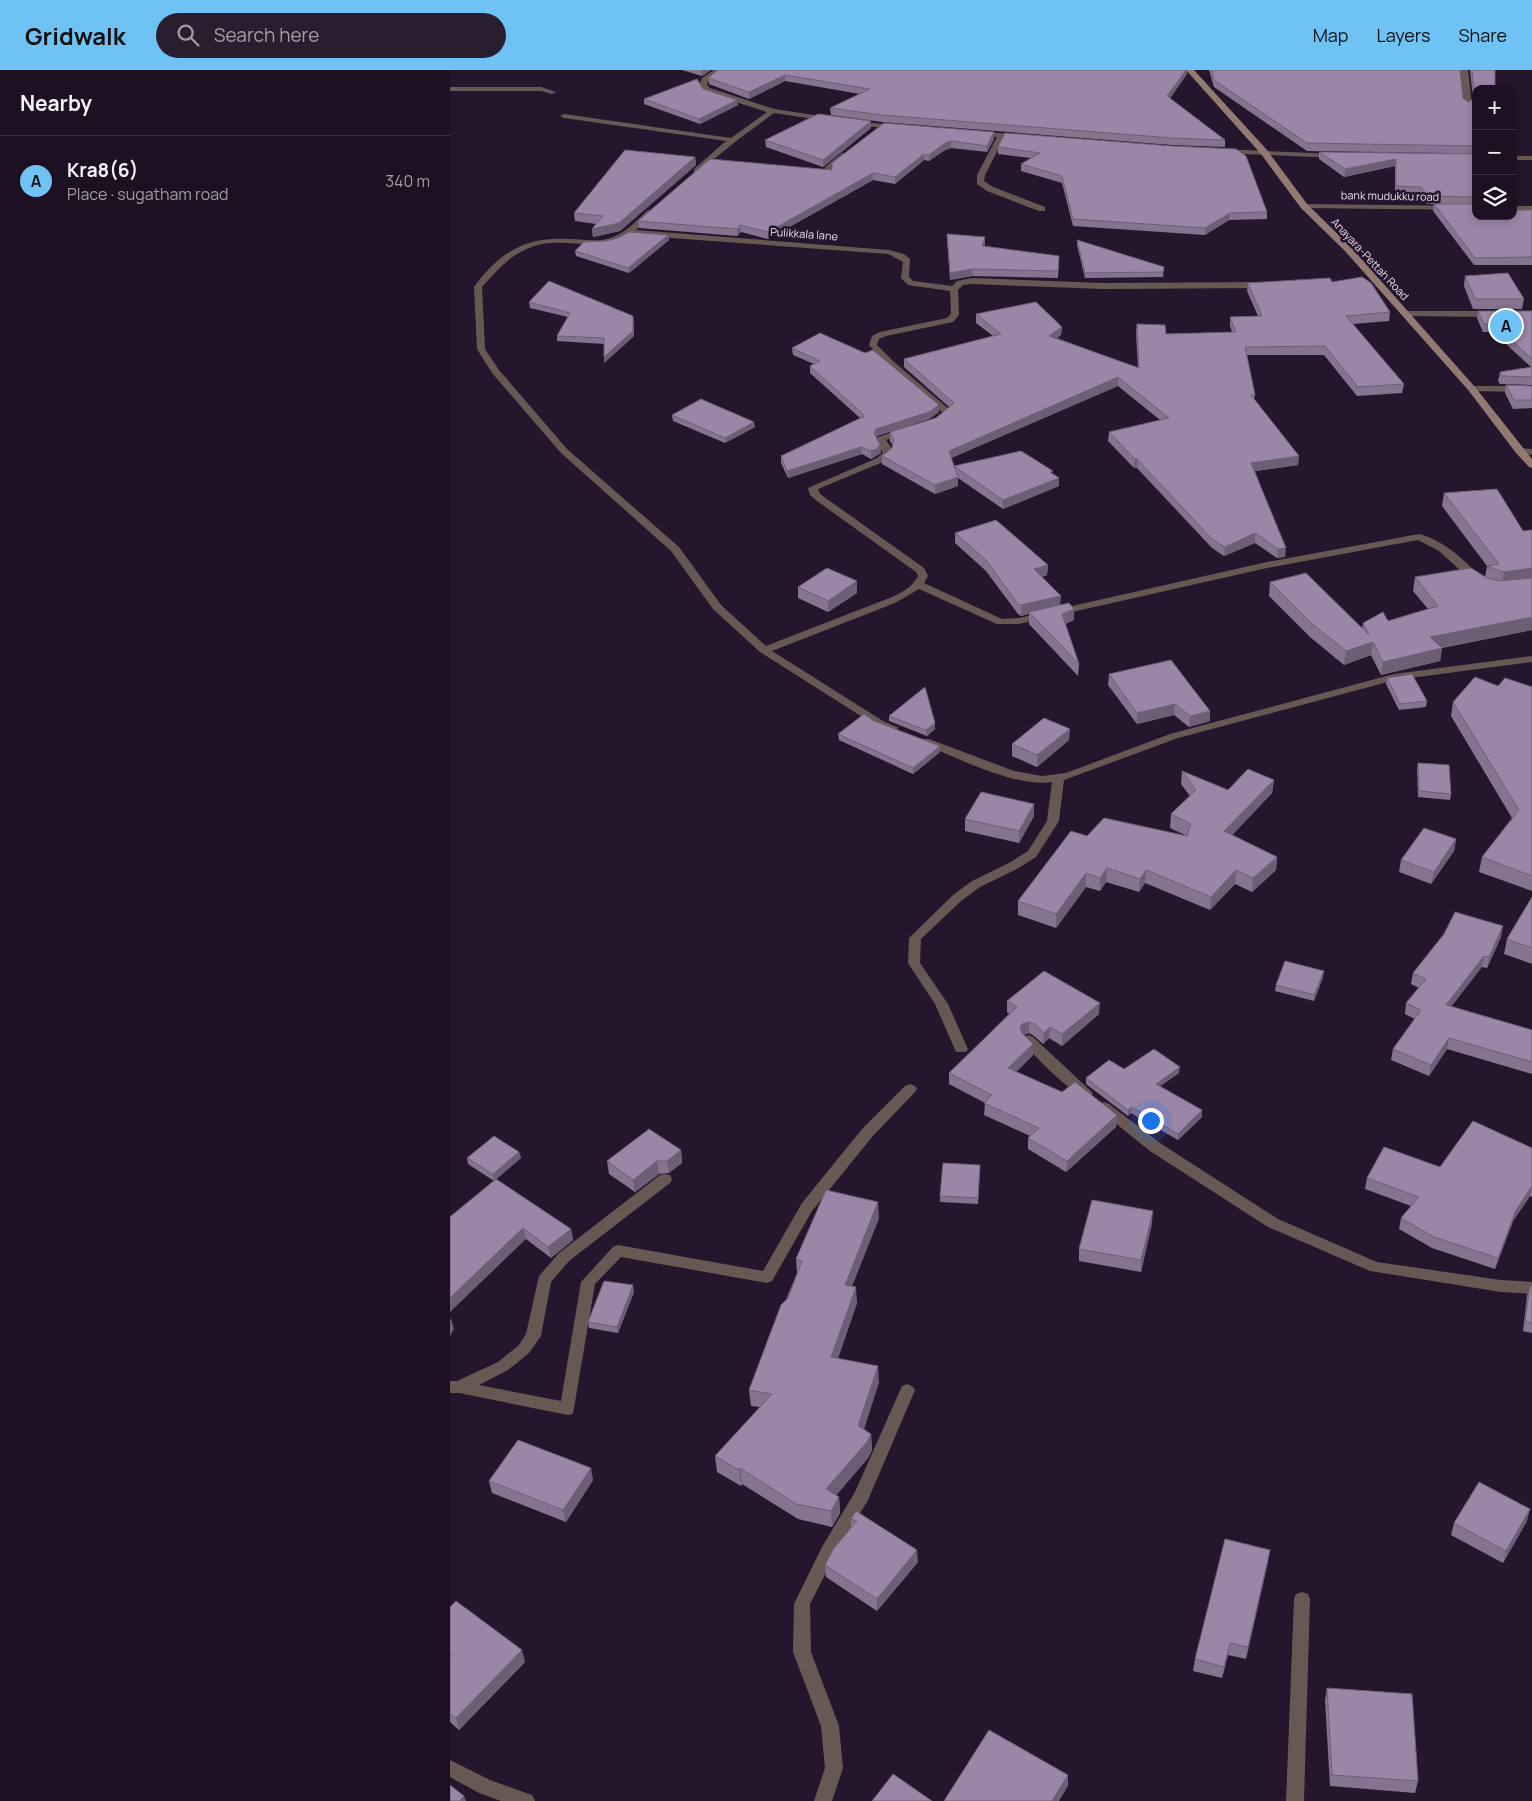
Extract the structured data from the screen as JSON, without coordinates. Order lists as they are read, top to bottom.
{
  "streets": {
    "main road": ["Anayara-Pettah Road"],
    "street": ["bank mudukku road", "Pulikkala lane"]
  },
  "crossings": [
    ["bank mudukku road", "Anayara-Pettah Road"]
  ],
  "page": {
    "header": "Gridwalk",
    "search": "Search here",
    "nav": ["Map", "Layers", "Share"],
    "heading": "Nearby",
    "map_buttons": ["+", "−"],
    "list": [
      {
        "mark": "A",
        "name": "Kra8(6)",
        "note": "Place · sugatham road",
        "value": "340 m"
      }
    ],
    "pins": "A"
  }
}
